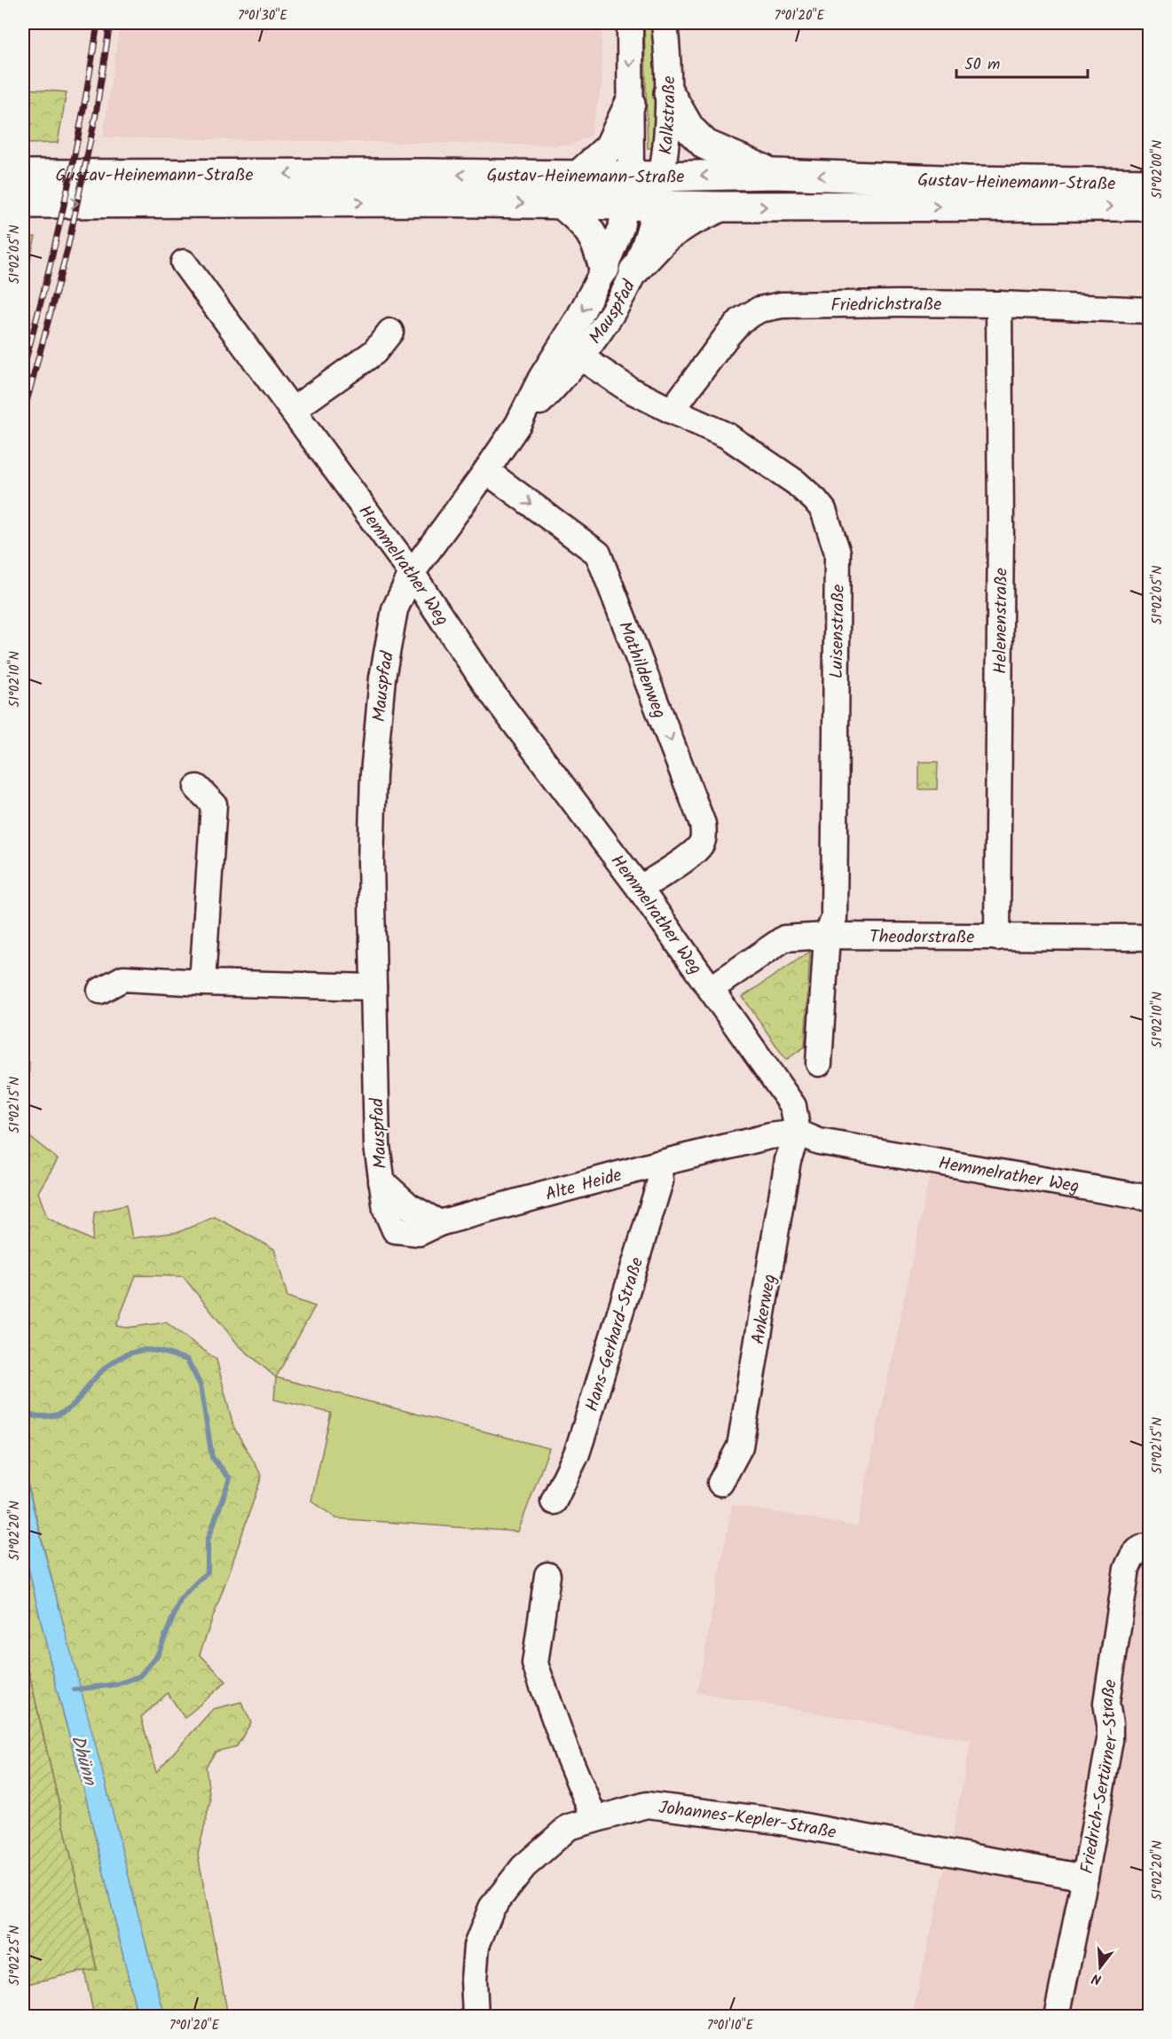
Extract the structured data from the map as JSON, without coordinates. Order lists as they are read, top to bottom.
{
  "streets": {
    "main road": ["Gustav-Heinemann-Straße"],
    "street": [
      "Kalkstraße",
      "Friedrichstraße",
      "Mauspfad",
      "Hemmelrather Weg",
      "Helenenstraße",
      "Luisenstraße",
      "Mathildenweg",
      "Theodorstraße",
      "Alte Heide",
      "Ankerweg",
      "Hans-Gerhard-Straße",
      "Friedrich-Sertürner-Straße",
      "Johannes-Kepler-Straße"
    ]
  },
  "crossings": [
    ["Kalkstraße", "Gustav-Heinemann-Straße"],
    ["Kalkstraße", "Mauspfad"],
    ["Gustav-Heinemann-Straße", "Mauspfad"],
    ["Friedrichstraße", "Helenenstraße"],
    ["Friedrichstraße", "Luisenstraße"],
    ["Mauspfad", "Hemmelrather Weg"],
    ["Mauspfad", "Luisenstraße"],
    ["Mauspfad", "Mathildenweg"],
    ["Mauspfad", "Alte Heide"],
    ["Hemmelrather Weg", "Mathildenweg"],
    ["Hemmelrather Weg", "Theodorstraße"],
    ["Hemmelrather Weg", "Alte Heide"],
    ["Hemmelrather Weg", "Ankerweg"],
    ["Helenenstraße", "Theodorstraße"],
    ["Luisenstraße", "Theodorstraße"],
    ["Alte Heide", "Ankerweg"],
    ["Alte Heide", "Hans-Gerhard-Straße"],
    ["Friedrich-Sertürner-Straße", "Johannes-Kepler-Straße"]
  ],
  "one_way": ["Mathildenweg"],
  "water": ["Dhünn"],
  "scale_bar": "50 m",
  "north": "bottom",
  "coordinates": [
    "7°01'30\"E",
    "7°01'20\"E",
    "51°02'00\"N",
    "51°02'05\"N",
    "51°02'10\"N",
    "51°02'15\"N",
    "51°02'20\"N",
    "51°02'25\"N",
    "7°01'10\"E"
  ]
}
